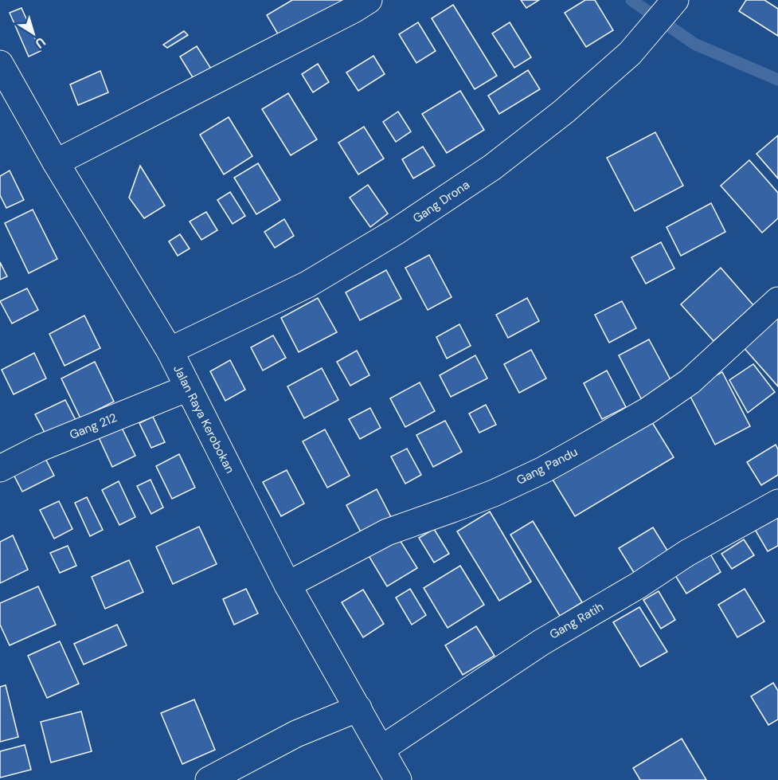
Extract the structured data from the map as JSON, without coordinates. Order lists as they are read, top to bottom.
{
  "streets": {
    "street": [
      "Gang Drona",
      "Jalan Raya Kerobokan",
      "Gang 212",
      "Gang Pandu",
      "Gang Ratih"
    ]
  },
  "crossings": [
    ["Gang Drona", "Jalan Raya Kerobokan"],
    ["Jalan Raya Kerobokan", "Gang 212"],
    ["Jalan Raya Kerobokan", "Gang Pandu"],
    ["Jalan Raya Kerobokan", "Gang Ratih"]
  ],
  "north": "bottom right"
}
